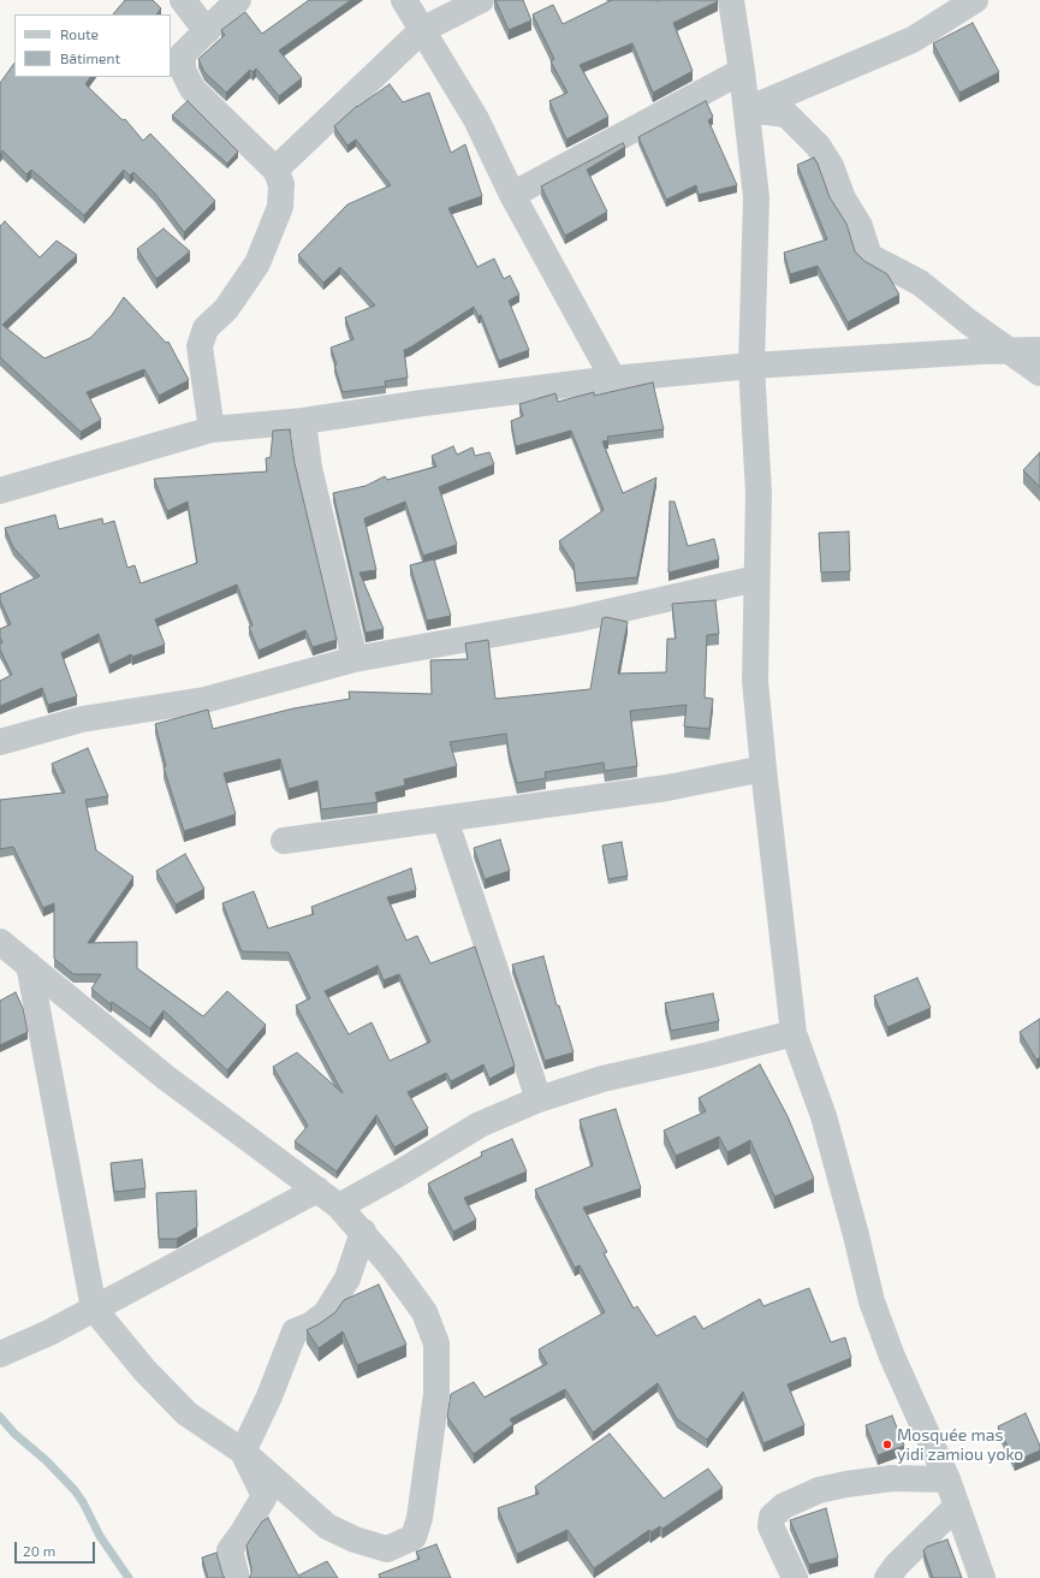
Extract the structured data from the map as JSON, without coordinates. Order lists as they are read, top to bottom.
{
  "places": ["Mosquée mas yidi zamiou yoko"],
  "legend": ["Route", "Bâtiment"],
  "scale_bar": "20 m"
}
